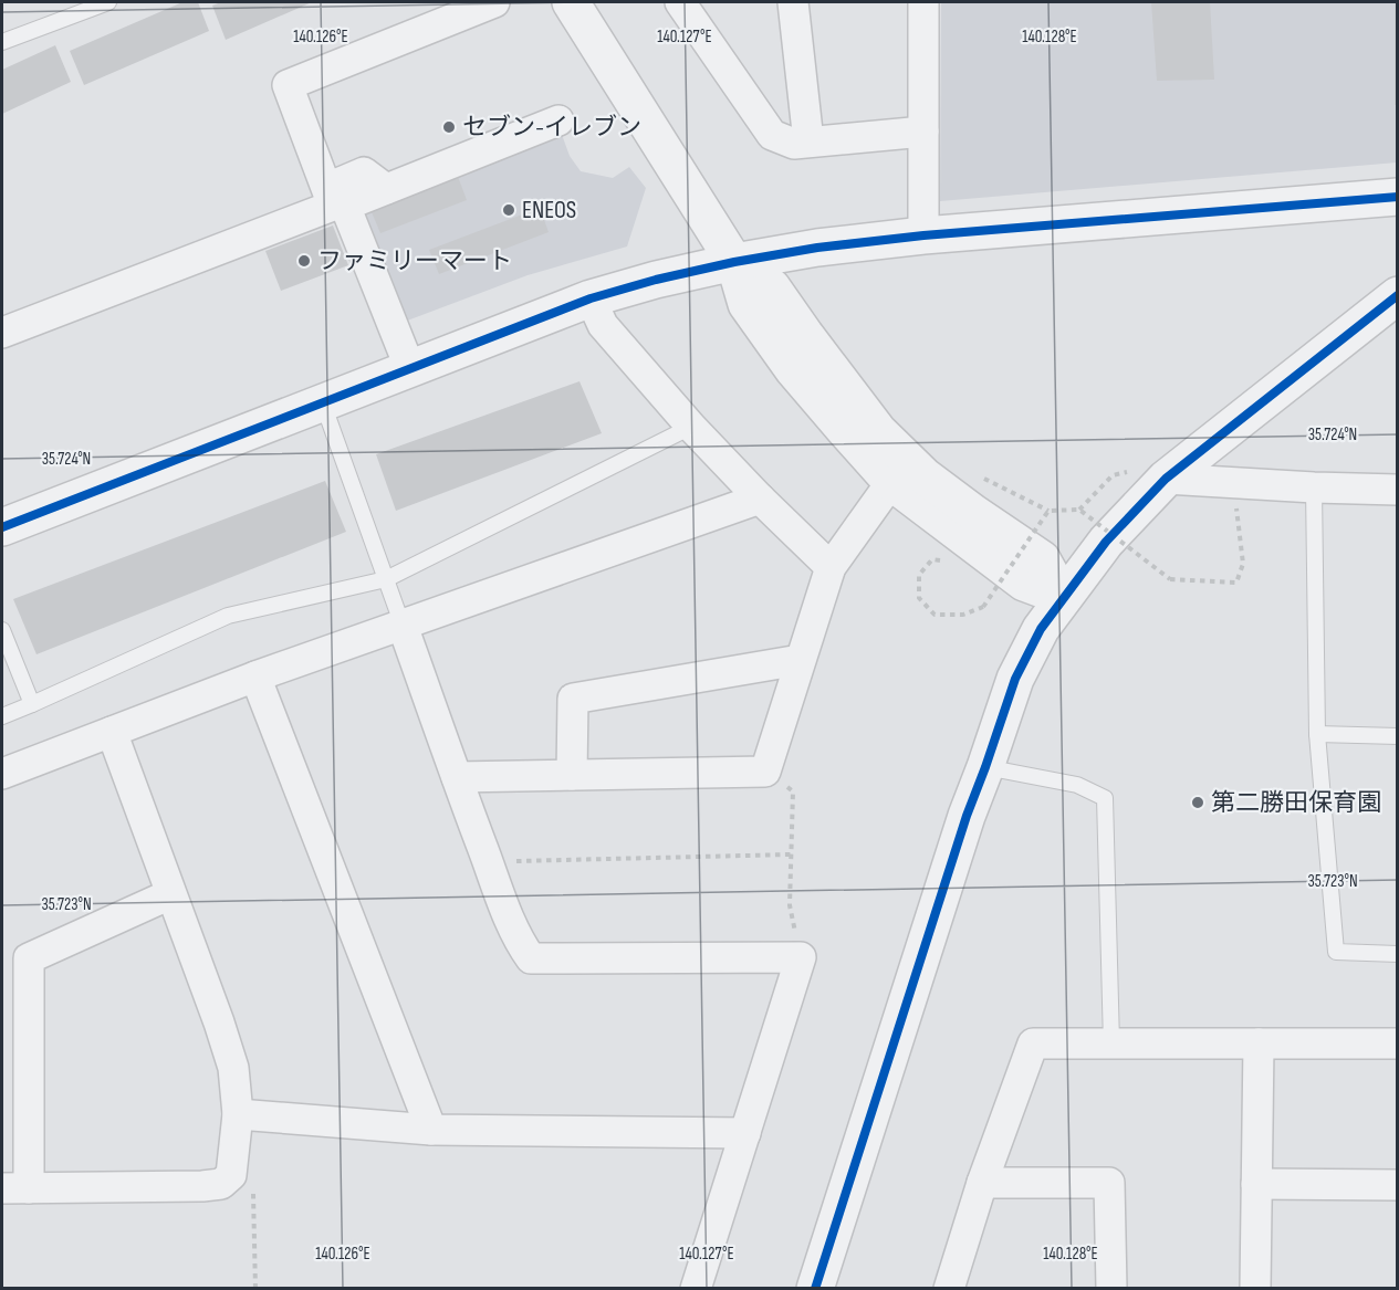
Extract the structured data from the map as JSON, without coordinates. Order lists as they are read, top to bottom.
{
  "places": [
    "セブン-イレブン",
    "ENEOS",
    "ファミリーマート",
    "第二勝田保育園"
  ],
  "coordinates": [
    "140.126°E",
    "140.127°E",
    "140.128°E",
    "35.724°N",
    "35.723°N"
  ]
}
